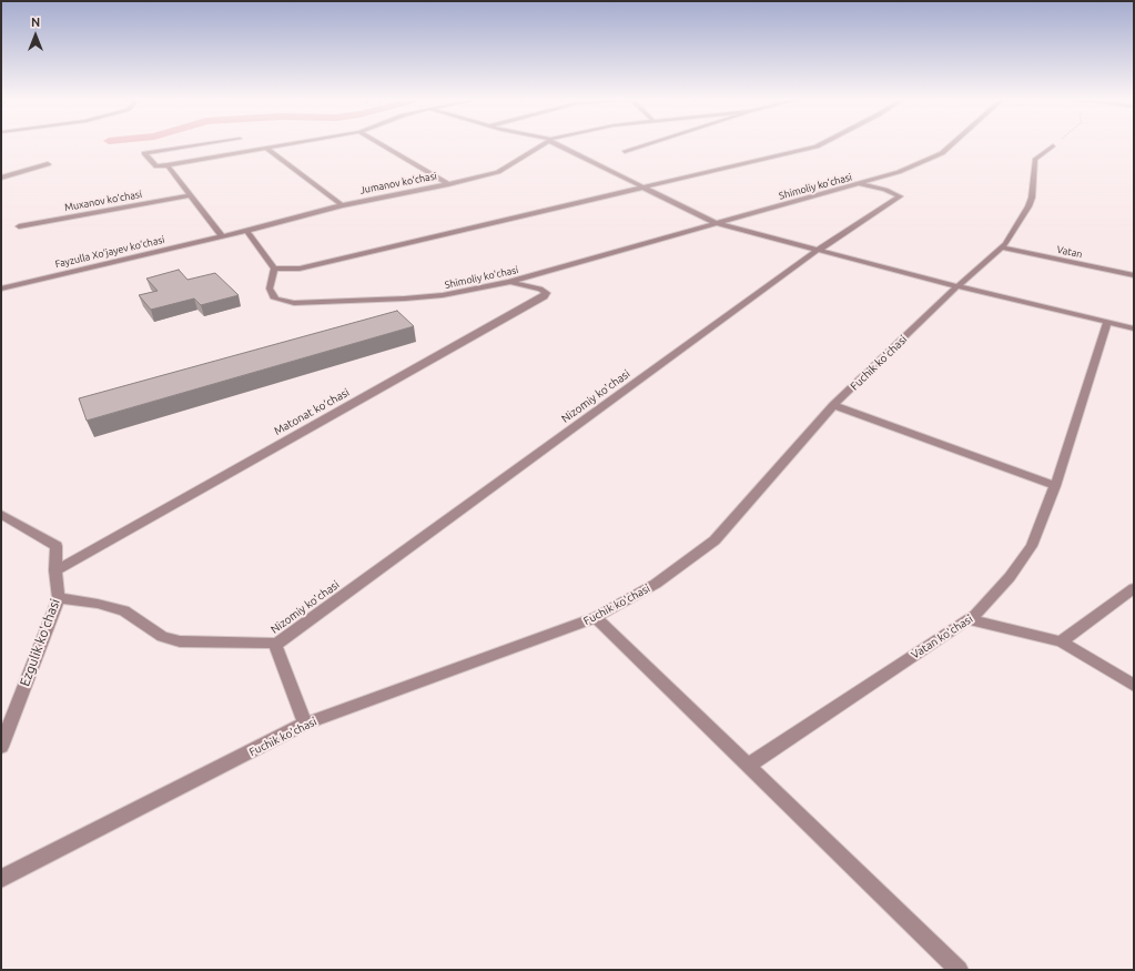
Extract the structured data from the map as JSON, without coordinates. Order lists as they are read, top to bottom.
{
  "streets": {
    "street": [
      "Jumanov ko‘chasi",
      "Shimoliy ko‘chasi",
      "Muxanov ko'chasi",
      "Fayzulla Xo‘jayev ko‘chasi",
      "Vatan",
      "Shimoliy ko'chasi",
      "Fuchik ko'chasi",
      "Nizomiy ko'chasi",
      "Matonat ko‘chasi",
      "Vatan ko'chasi",
      "Ezgulik ko'chasi"
    ]
  },
  "crossings": [
    ["Jumanov ko‘chasi", "Fayzulla Xo‘jayev ko‘chasi"],
    ["Shimoliy ko‘chasi", "Shimoliy ko'chasi"],
    ["Shimoliy ko‘chasi", "Nizomiy ko'chasi"],
    ["Vatan", "Fuchik ko'chasi"],
    ["Shimoliy ko'chasi", "Matonat ko‘chasi"],
    ["Matonat ko‘chasi", "Ezgulik ko'chasi"]
  ],
  "north": "top"
}
